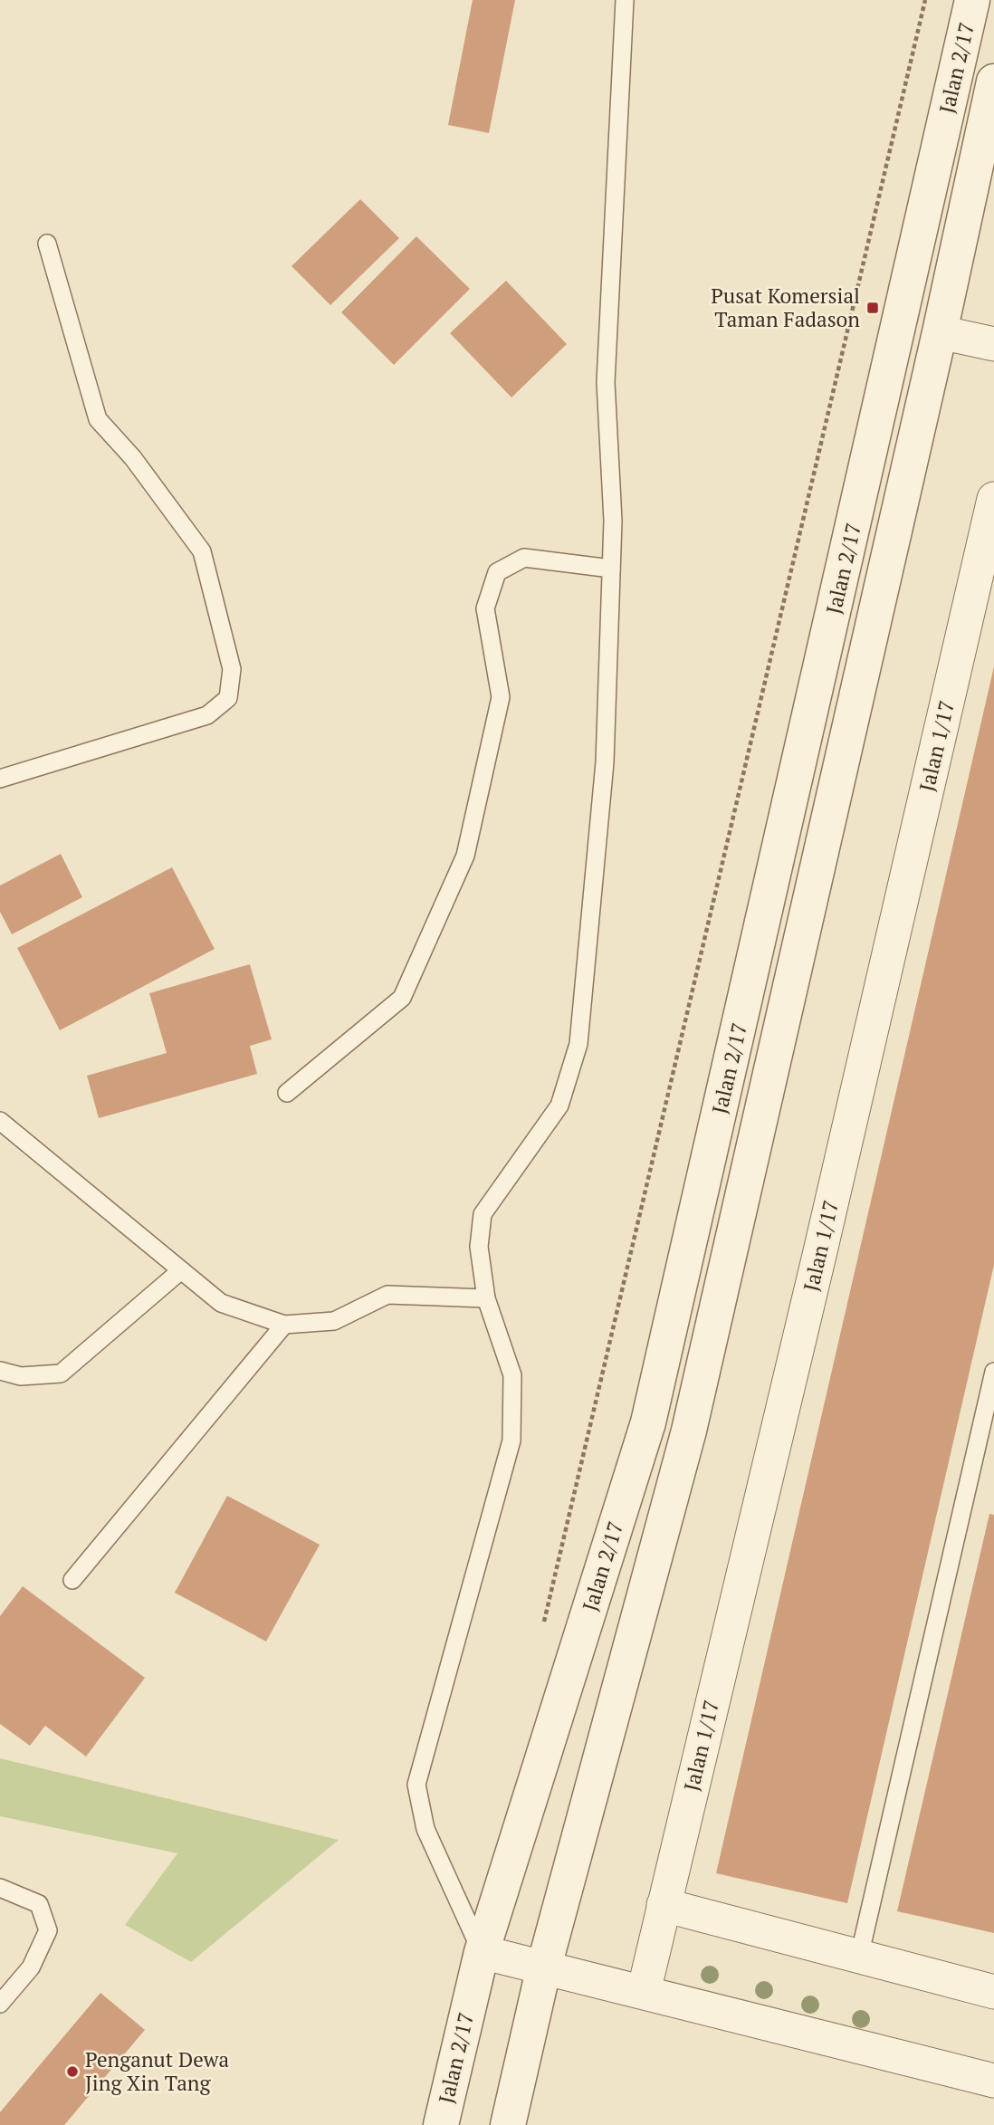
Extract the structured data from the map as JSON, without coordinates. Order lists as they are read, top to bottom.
{
  "streets": {
    "street": ["Jalan 2/17", "Jalan 1/17"]
  },
  "places": {
    "transit": ["Pusat Komersial Taman Fadason"],
    "other": ["Penganut Dewa Jing Xin Tang"]
  }
}
